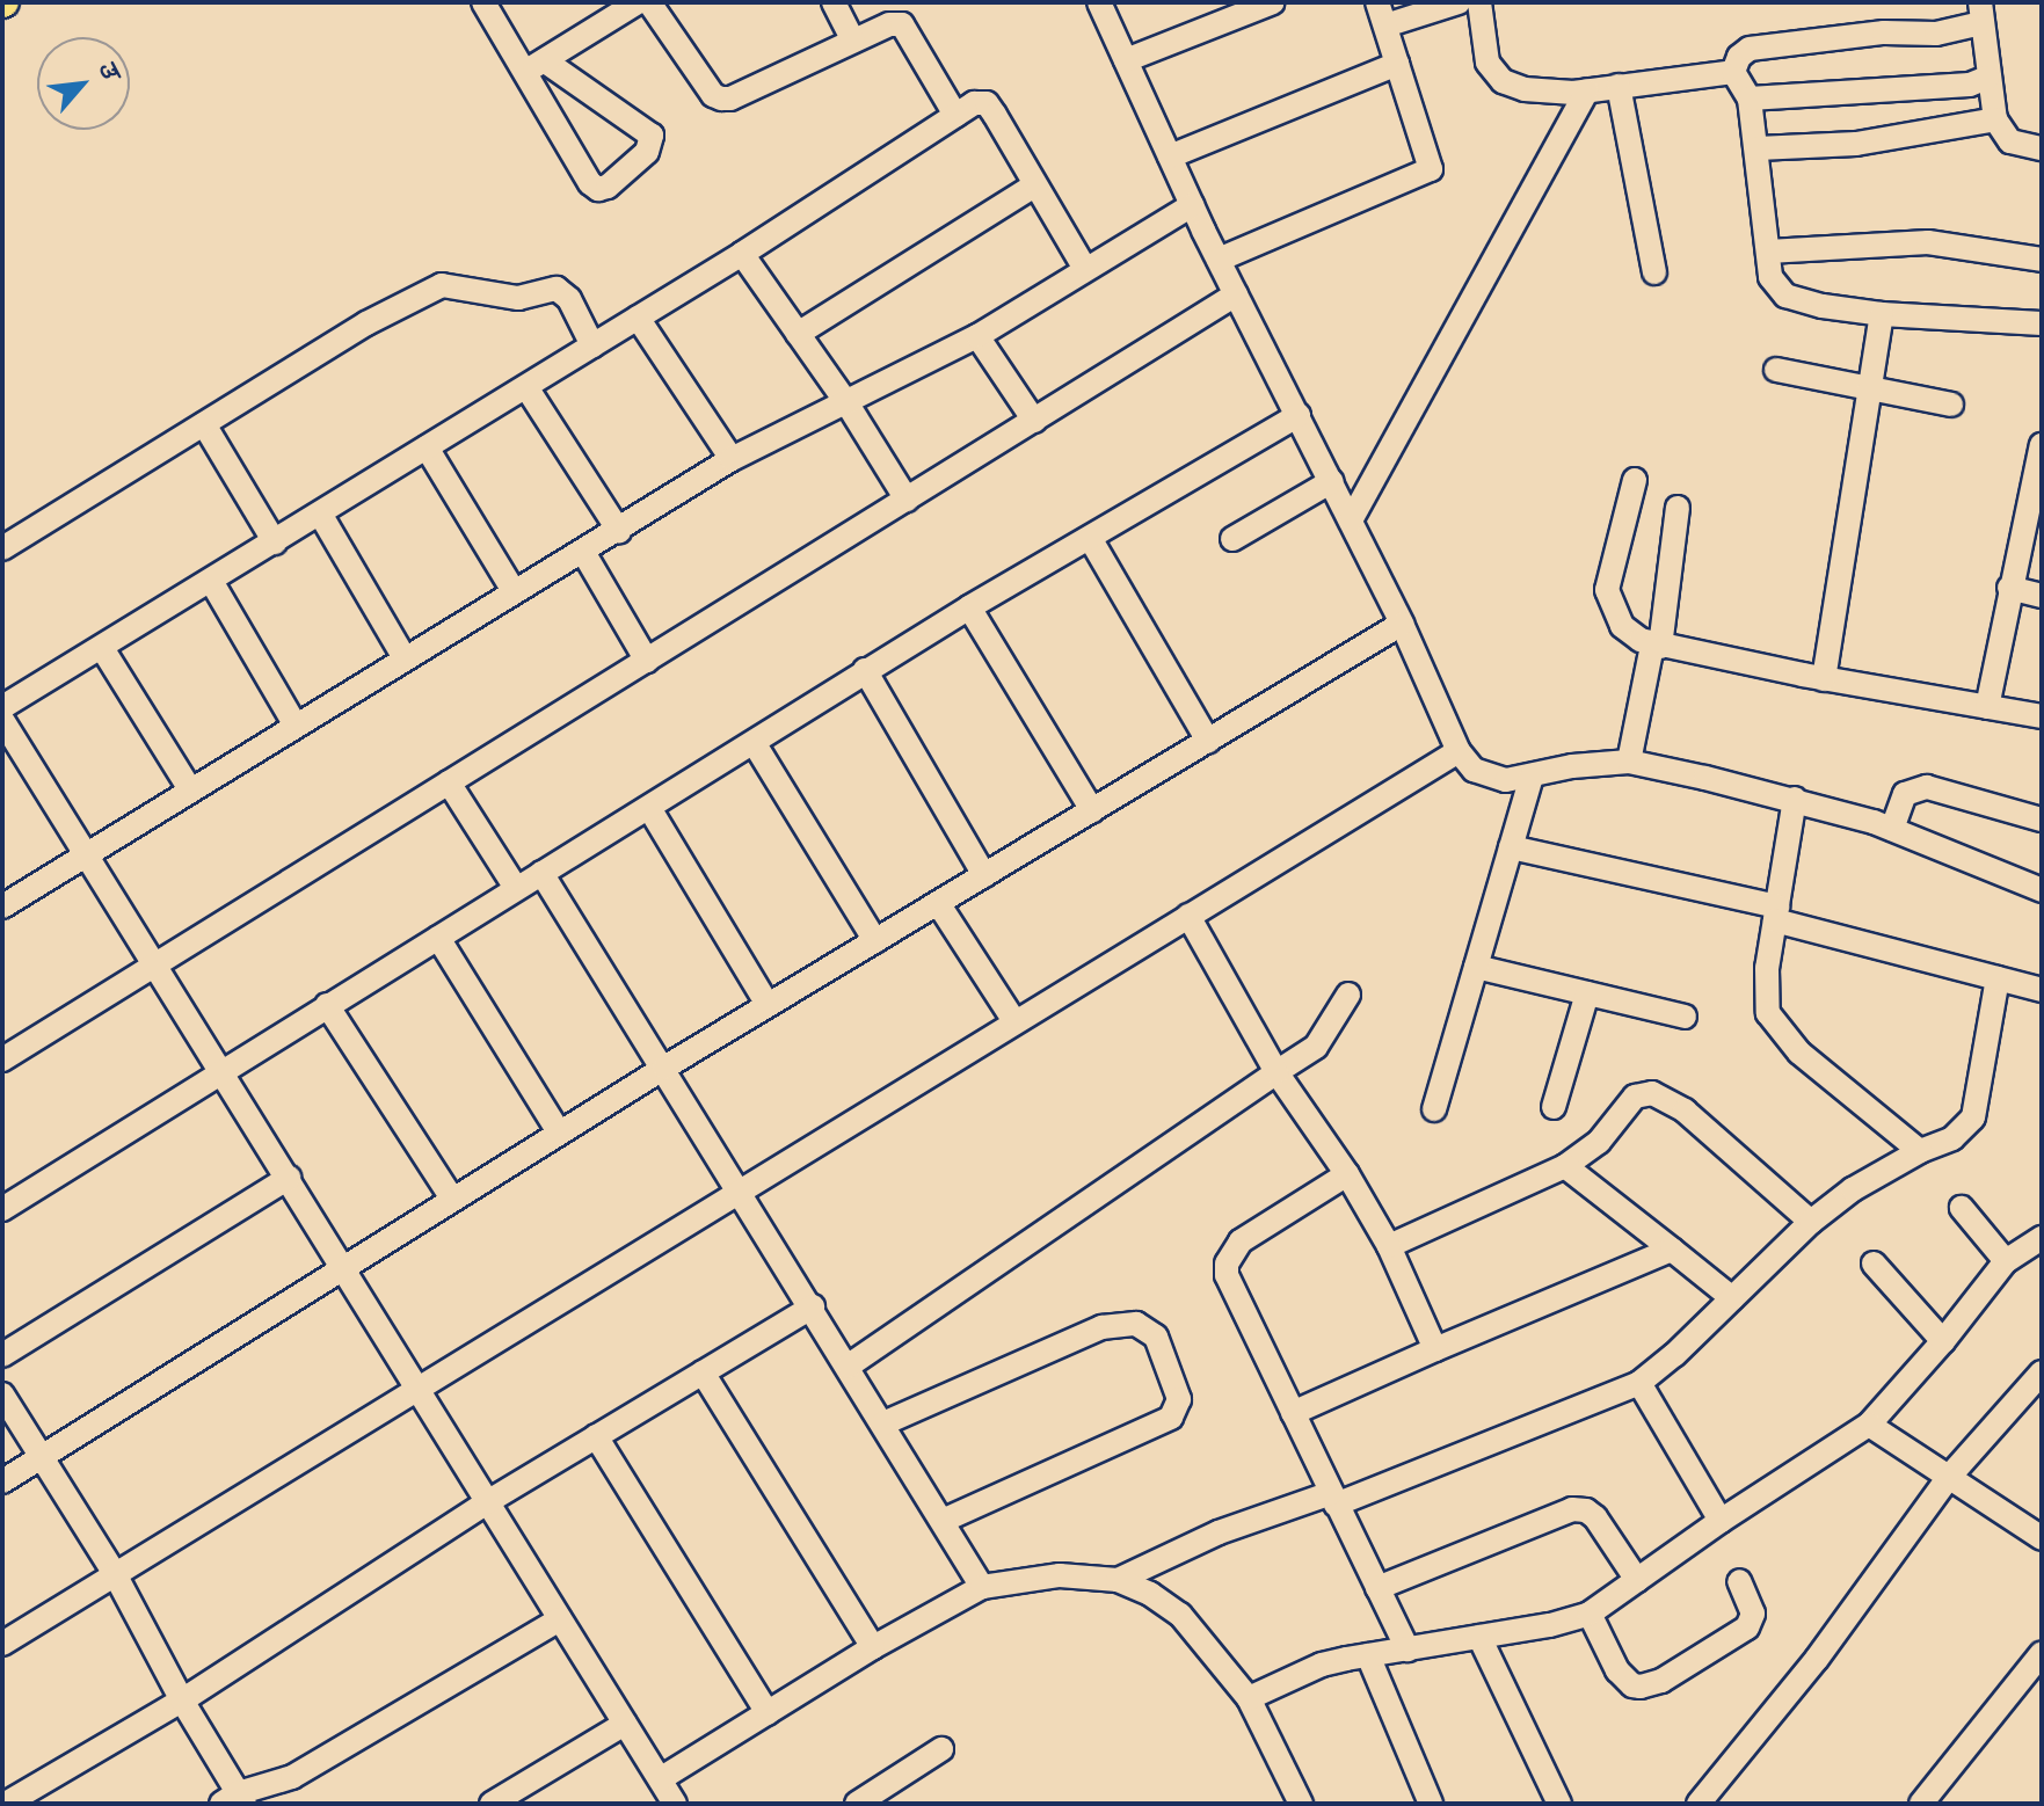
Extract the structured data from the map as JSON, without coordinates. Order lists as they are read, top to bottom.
{
  "north": "top right"
}
